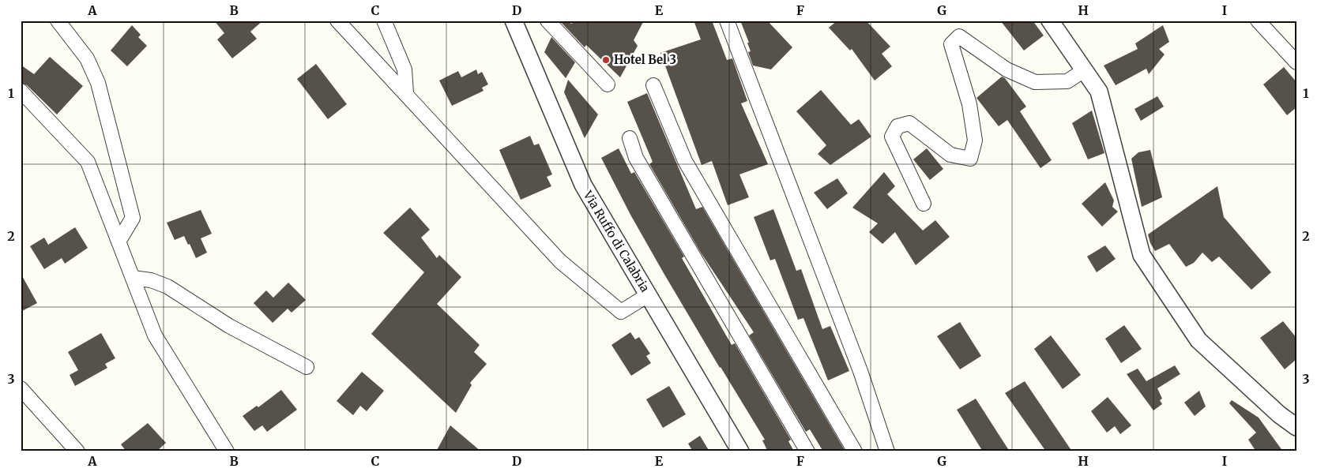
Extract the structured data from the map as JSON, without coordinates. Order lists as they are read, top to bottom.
{
  "streets": {
    "street": ["Via Ruffo di Calabria"]
  },
  "places": ["Hotel Bel 3"],
  "grid": {
    "columns": [
      "A",
      "B",
      "C",
      "D",
      "E",
      "F",
      "G",
      "H",
      "I"
    ],
    "rows": ["1", "2", "3"]
  }
}
